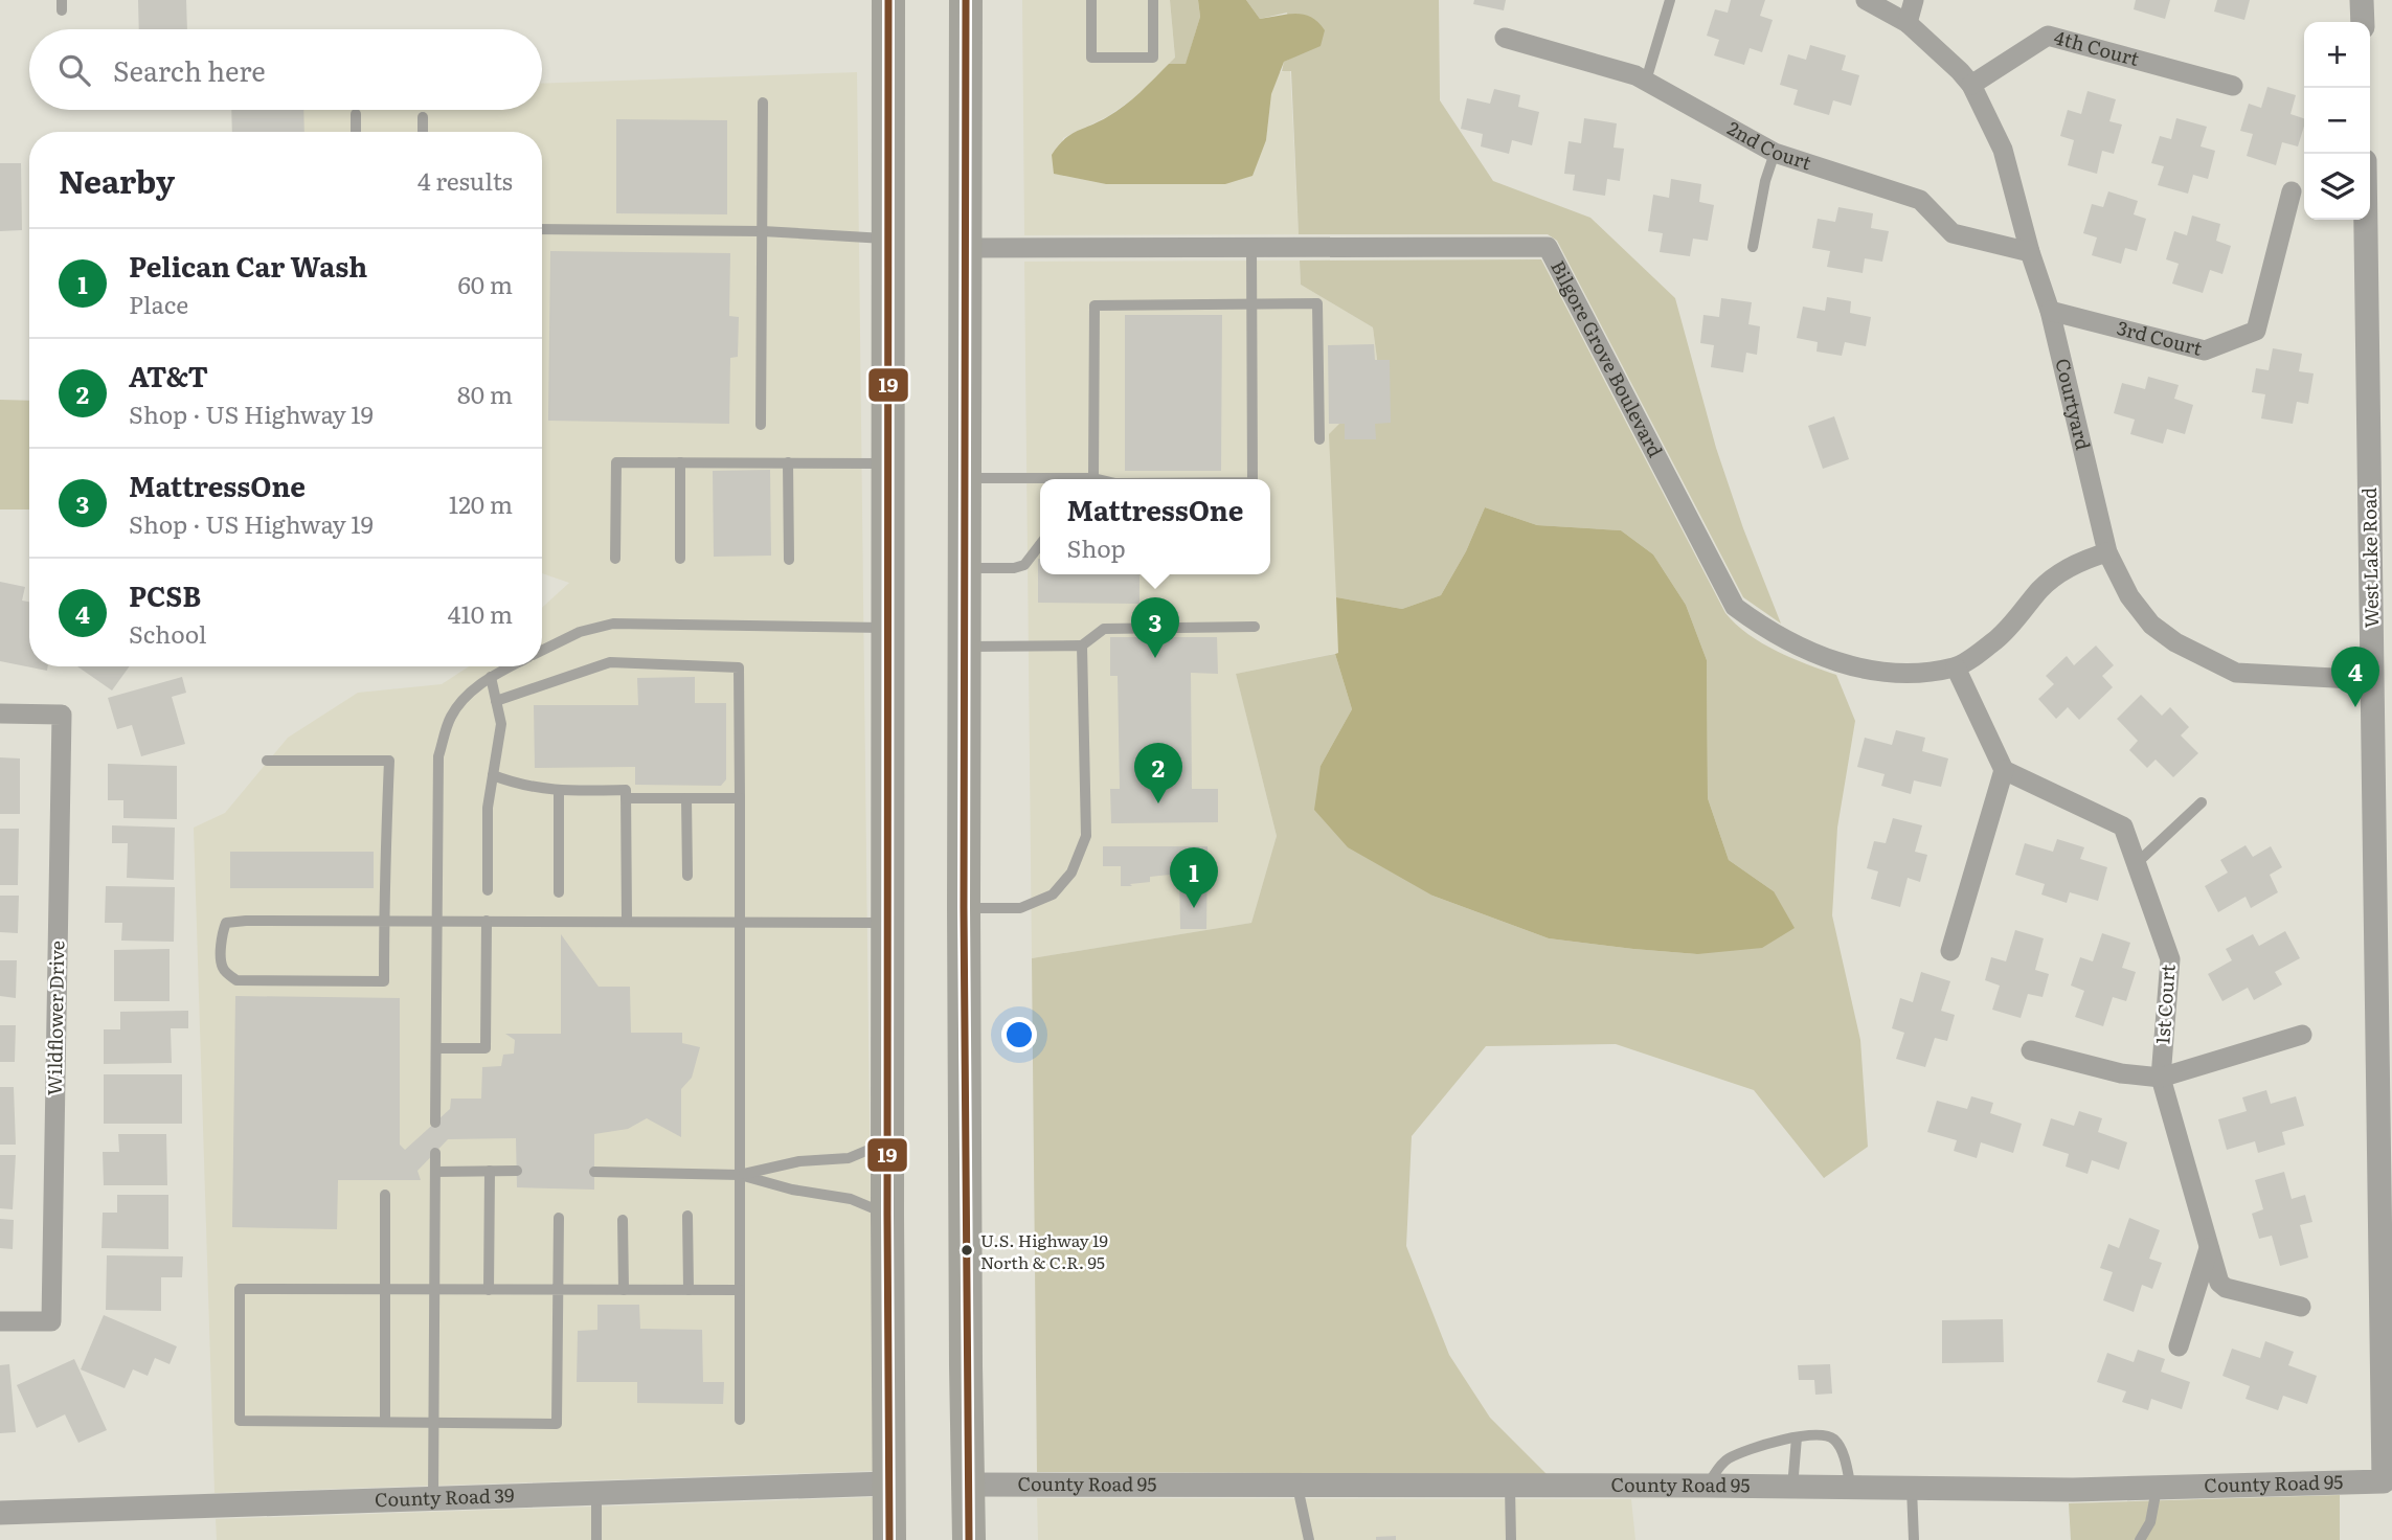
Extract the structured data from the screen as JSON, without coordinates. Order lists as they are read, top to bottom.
{
  "streets": {
    "street": [
      "4th Court",
      "2nd Court",
      "3rd Court",
      "Bilgore Grove Boulevard",
      "Courtyard",
      "West Lake Road",
      "1st Court",
      "Wildflower Drive",
      "County Road 95",
      "County Road 39"
    ]
  },
  "crossings": [
    ["4th Court", "Courtyard"],
    ["2nd Court", "Courtyard"],
    ["3rd Court", "Courtyard"],
    ["Courtyard", "West Lake Road"],
    ["West Lake Road", "County Road 95"]
  ],
  "places": ["U.S. Highway 19 North & C.R. 95"],
  "lines": ["transit line 19"],
  "page": {
    "map_buttons": ["+", "−"],
    "search": "Search here",
    "heading": ["Nearby", "4 results"],
    "list": [
      {
        "mark": "1",
        "name": "Pelican Car Wash",
        "note": "Place",
        "value": "60 m"
      },
      {
        "mark": "2",
        "name": "AT&T",
        "note": "Shop · US Highway 19",
        "value": "80 m"
      },
      {
        "mark": "3",
        "name": "MattressOne",
        "note": "Shop · US Highway 19",
        "value": "120 m"
      },
      {
        "mark": "4",
        "name": "PCSB",
        "note": "School",
        "value": "410 m"
      }
    ],
    "popup": ["MattressOne", "Shop"],
    "pins": [
      "3",
      "4",
      "2",
      "1"
    ]
  }
}
